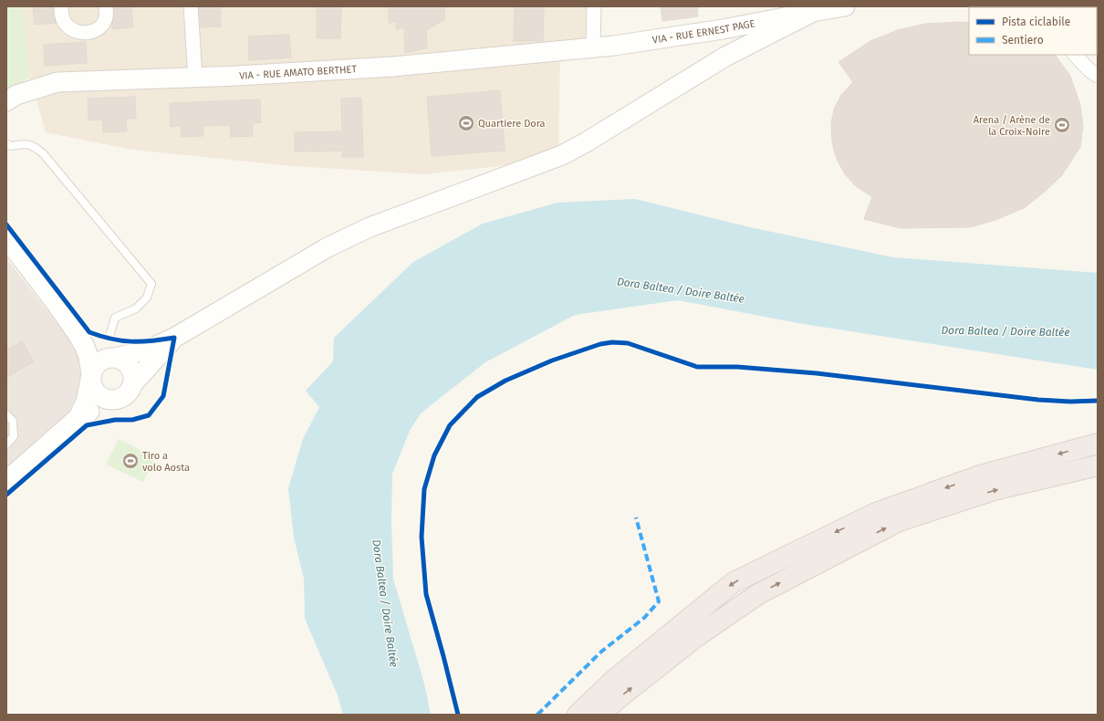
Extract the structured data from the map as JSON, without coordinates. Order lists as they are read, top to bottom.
{
  "streets": {
    "street": ["VIA - RUE ERNEST PAGE", "VIA - RUE AMATO BERTHET"]
  },
  "crossings": [
    ["VIA - RUE ERNEST PAGE", "VIA - RUE AMATO BERTHET"]
  ],
  "water": ["Dora Baltea / Doire Baltée"],
  "places": {
    "sports": ["Quartiere Dora", "Arena / Arène de la Croix-Noire", "Tiro a volo Aosta"]
  },
  "legend": ["Pista ciclabile", "Sentiero"]
}
